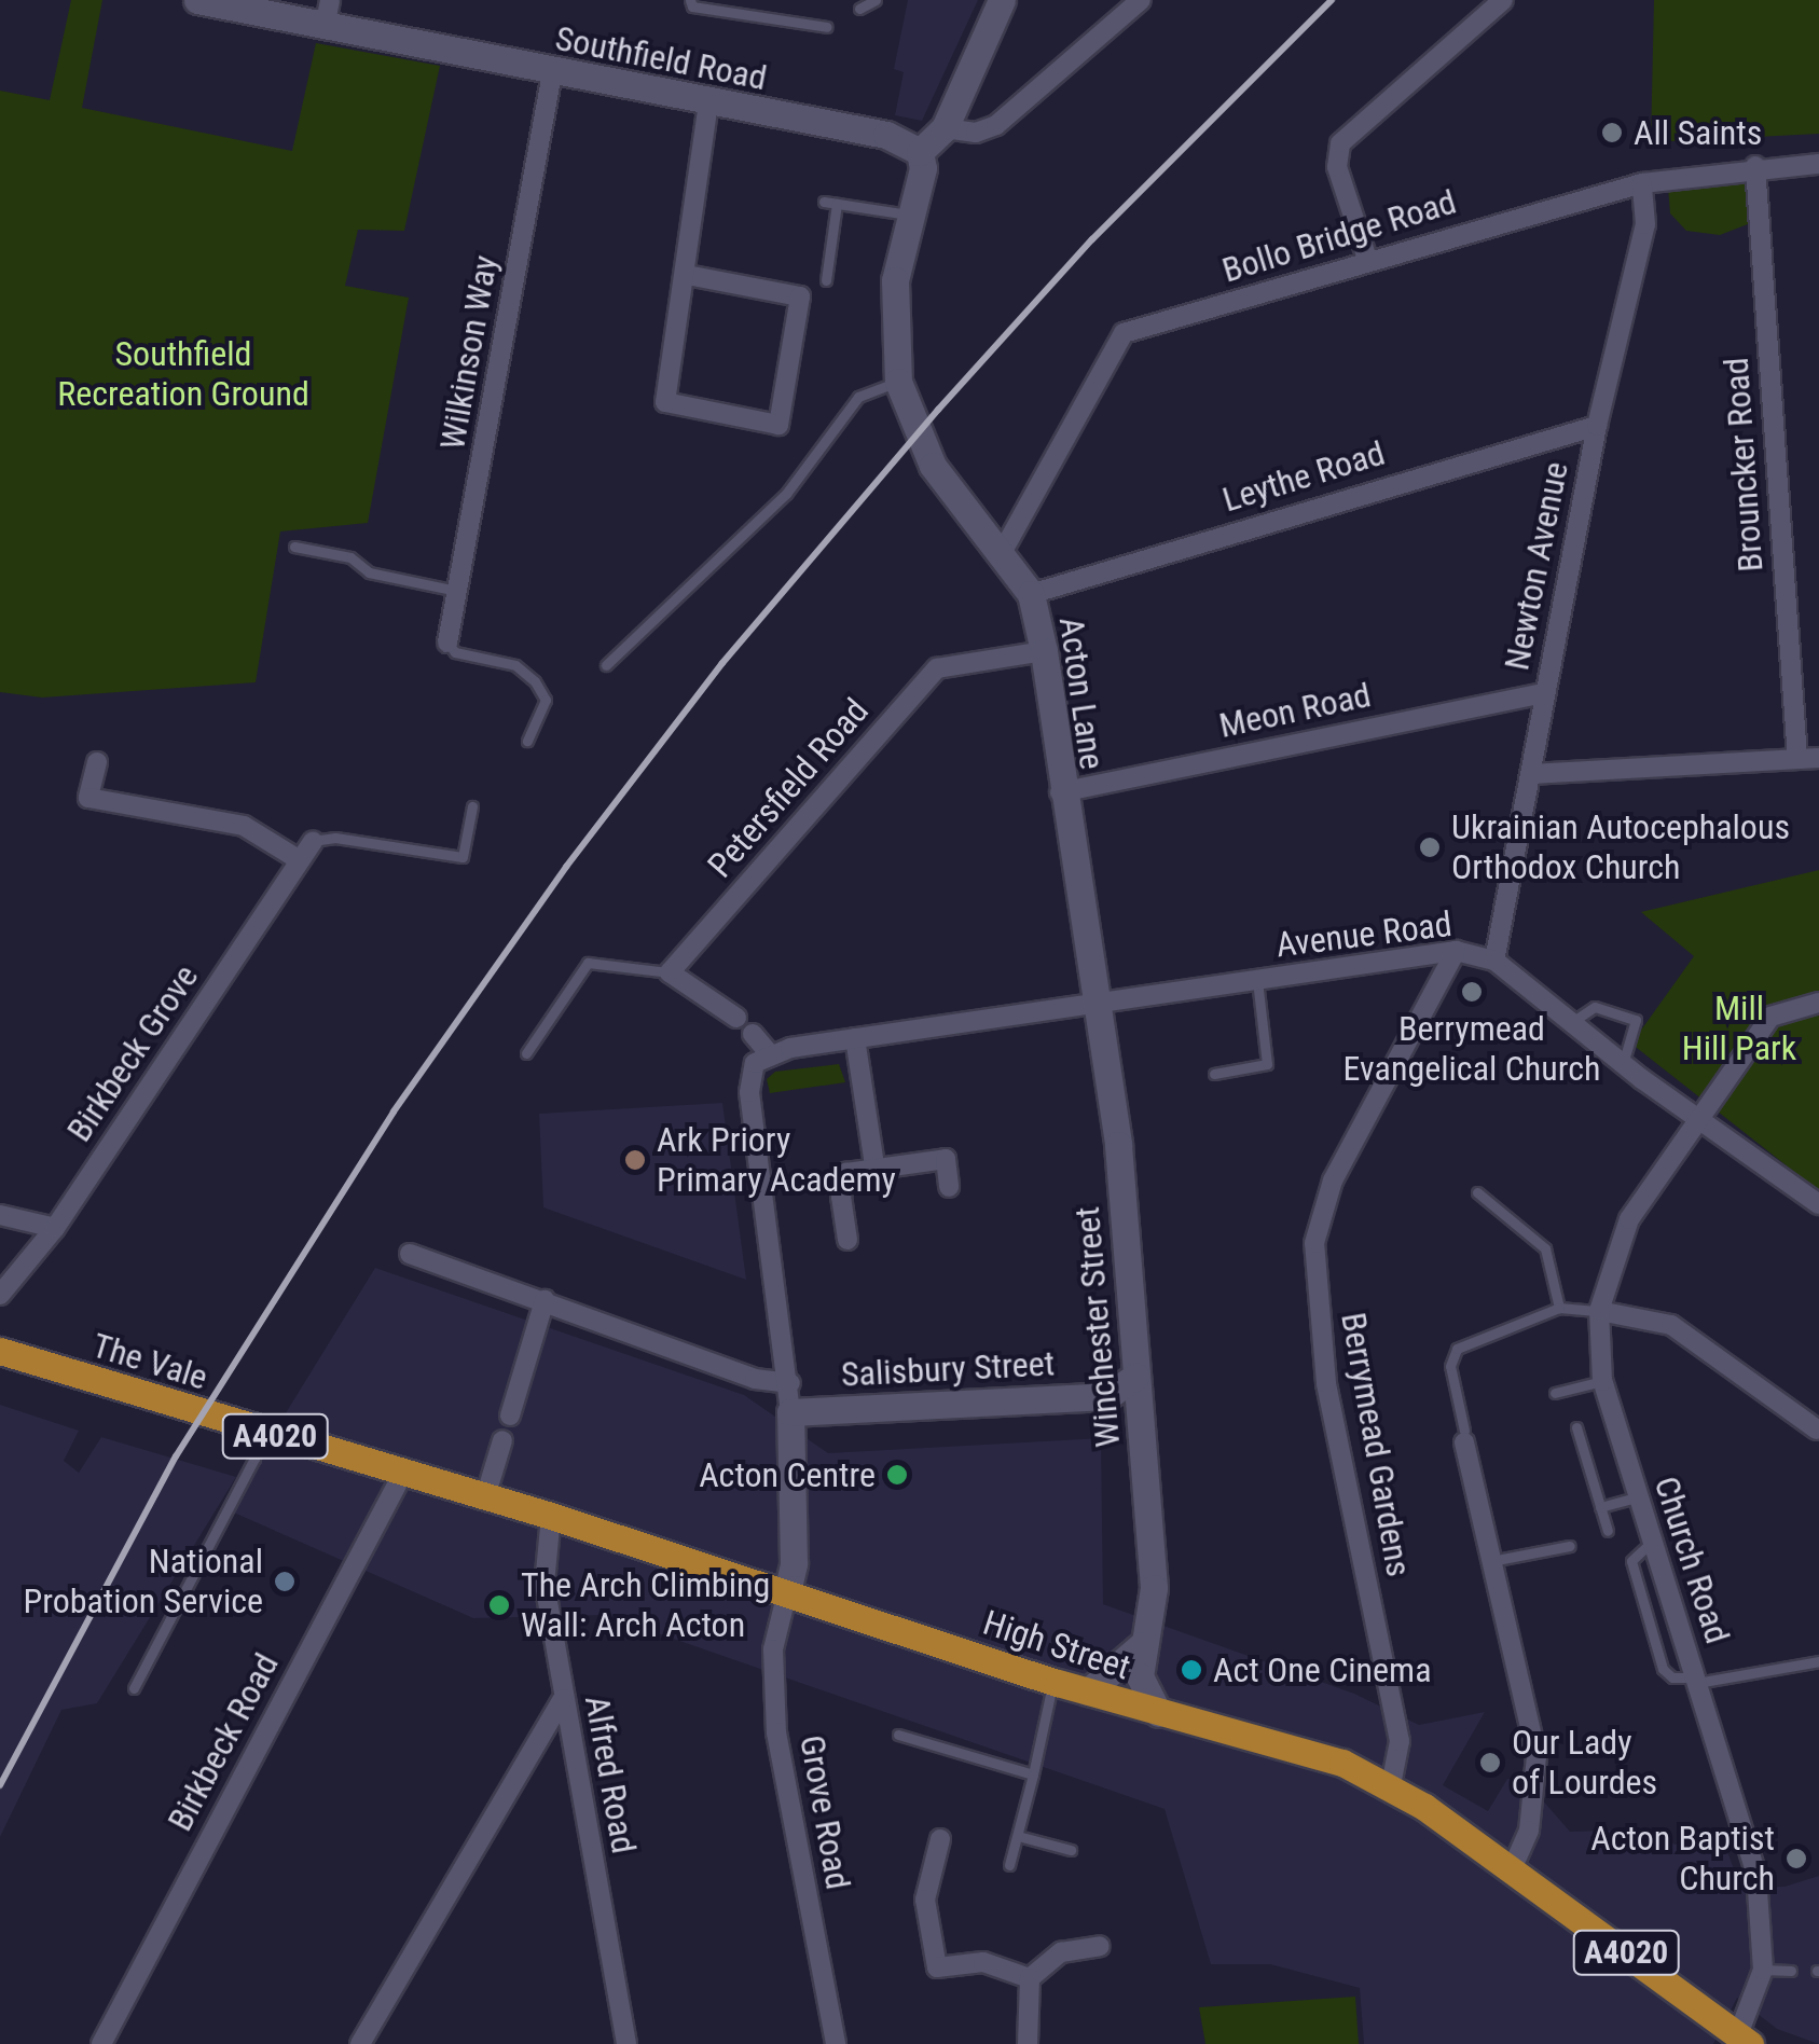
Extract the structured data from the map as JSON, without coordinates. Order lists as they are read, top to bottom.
{
  "streets": {
    "main road": [
      "Southfield Road",
      "Acton Lane",
      "Winchester Street",
      "The Vale",
      "Salisbury Street",
      "A4020",
      "High Street"
    ],
    "street": [
      "Bollo Bridge Road",
      "Wilkinson Way",
      "Brouncker Road",
      "Leythe Road",
      "Newton Avenue",
      "Meon Road",
      "Petersfield Road",
      "Avenue Road",
      "Birkbeck Grove",
      "Berrymead Gardens",
      "Church Road",
      "Birkbeck Road",
      "Alfred Road",
      "Grove Road"
    ]
  },
  "crossings": [
    ["Southfield Road", "Wilkinson Way"],
    ["Southfield Road", "Acton Lane"],
    ["Bollo Bridge Road", "Brouncker Road"],
    ["Bollo Bridge Road", "Newton Avenue"],
    ["Bollo Bridge Road", "Acton Lane"],
    ["Leythe Road", "Newton Avenue"],
    ["Leythe Road", "Acton Lane"],
    ["Newton Avenue", "Meon Road"],
    ["Newton Avenue", "Avenue Road"],
    ["Acton Lane", "Meon Road"],
    ["Acton Lane", "Petersfield Road"],
    ["Acton Lane", "Avenue Road"],
    ["Acton Lane", "Winchester Street"],
    ["Avenue Road", "Winchester Street"],
    ["Avenue Road", "Berrymead Gardens"],
    ["Avenue Road", "Church Road"],
    ["Winchester Street", "High Street"],
    ["The Vale", "High Street"],
    ["The Vale", "Birkbeck Road"],
    ["Berrymead Gardens", "High Street"],
    ["Church Road", "High Street"],
    ["High Street", "Birkbeck Road"],
    ["High Street", "Alfred Road"],
    ["High Street", "Grove Road"]
  ],
  "parks": ["Southfield Recreation Ground", "Mill Hill Park"],
  "places": [
    "All Saints",
    "Ukrainian Autocephalous Orthodox Church",
    "Berrymead Evangelical Church",
    "Ark Priory Primary Academy",
    "Acton Centre",
    "National Probation Service",
    "The Arch Climbing Wall: Arch Acton",
    "Act One Cinema",
    "Our Lady of Lourdes",
    "Acton Baptist Church"
  ]
}
